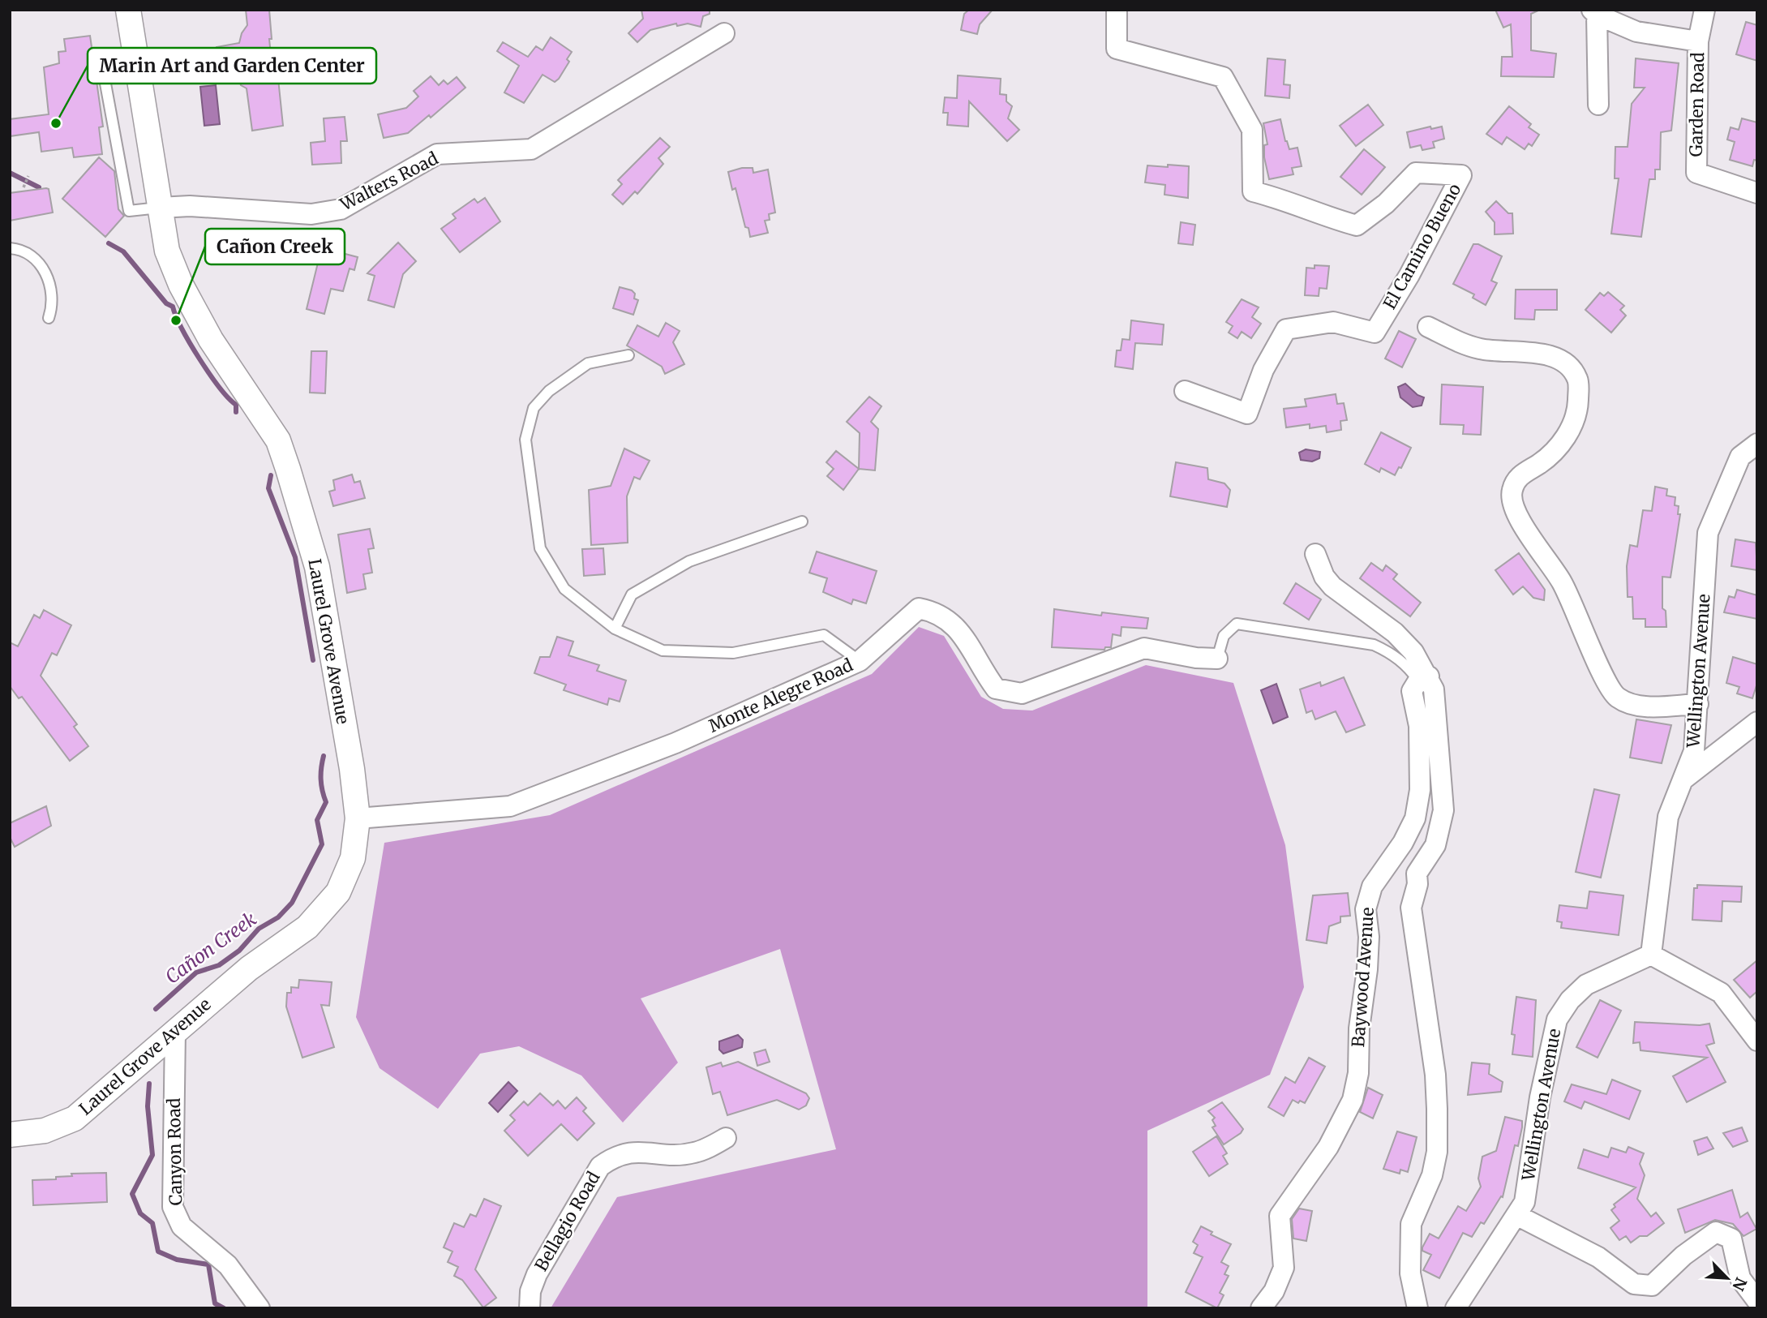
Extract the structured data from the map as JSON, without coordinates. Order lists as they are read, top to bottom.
{
  "streets": {
    "street": [
      "Garden Road",
      "Walters Road",
      "El Camino Bueno",
      "Laurel Grove Avenue",
      "Wellington Avenue",
      "Monte Alegre Road",
      "Baywood Avenue",
      "Canyon Road",
      "Bellagio Road"
    ]
  },
  "crossings": [
    ["Walters Road", "Laurel Grove Avenue"],
    ["Laurel Grove Avenue", "Monte Alegre Road"],
    ["Laurel Grove Avenue", "Canyon Road"]
  ],
  "water": ["Cañon Creek"],
  "places": ["Marin Art and Garden Center", "Cañon Creek"],
  "north": "bottom right"
}
